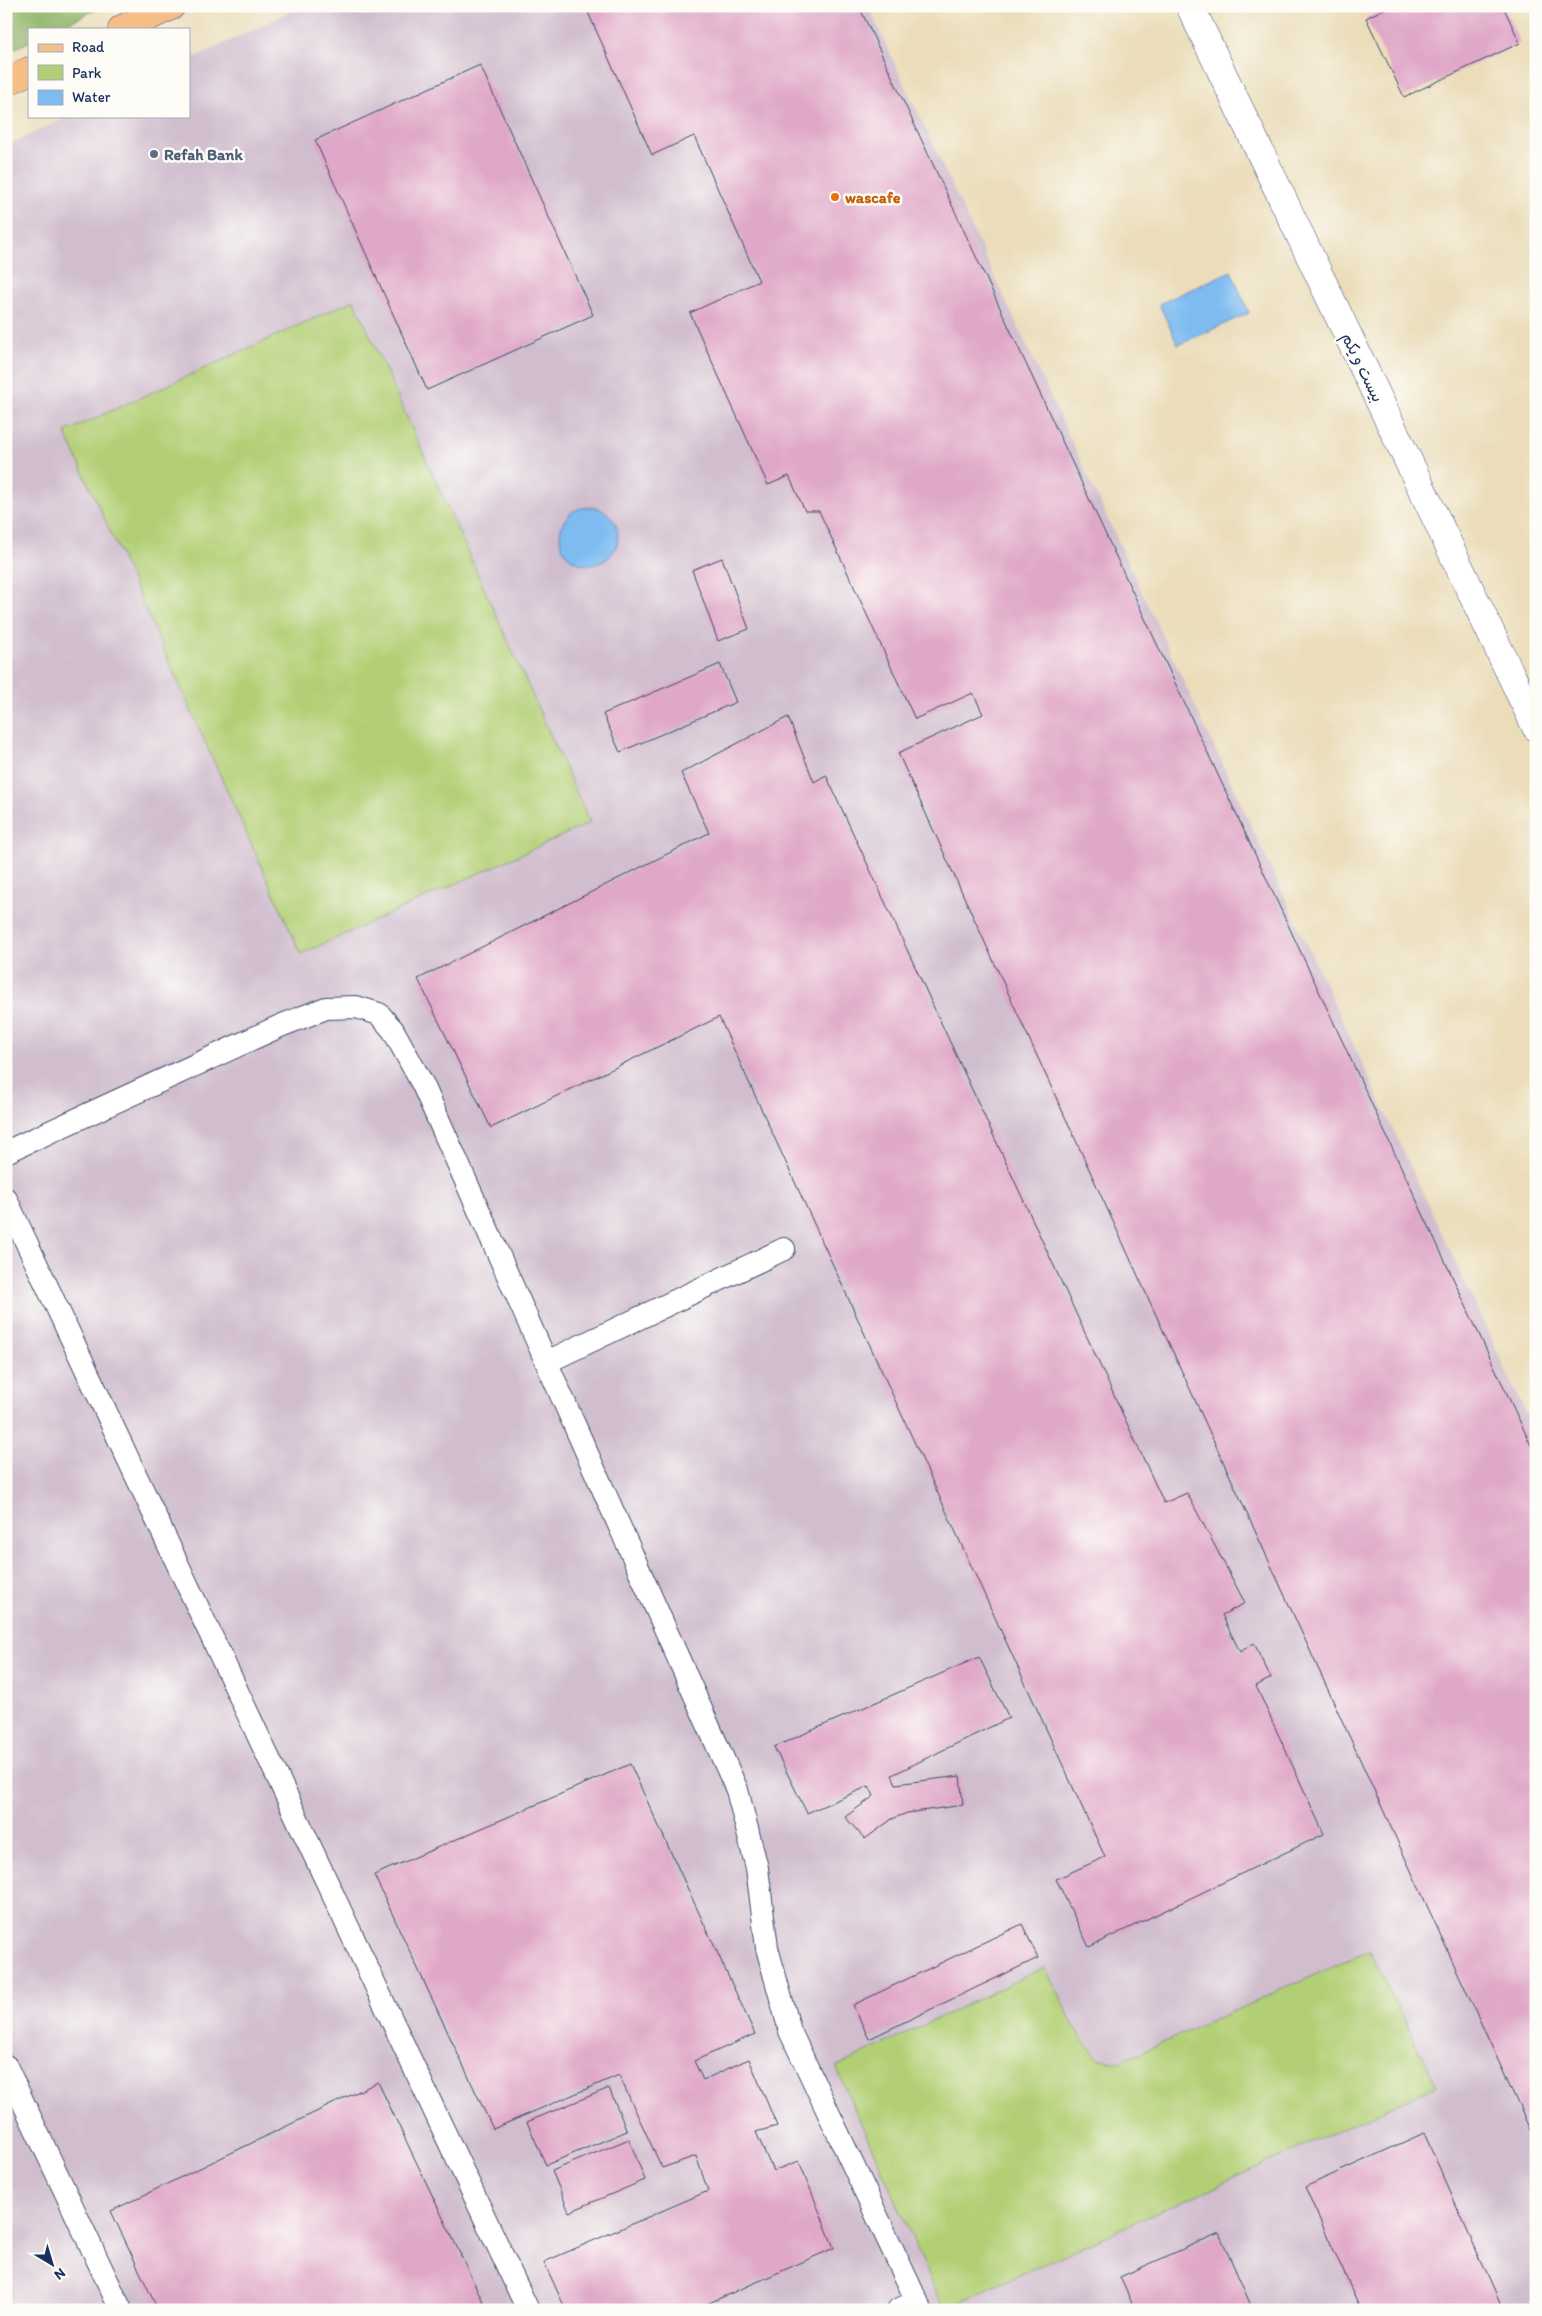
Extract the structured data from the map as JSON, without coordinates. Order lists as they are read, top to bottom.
{
  "streets": {
    "street": ["بیست و یکم"]
  },
  "places": ["Refah Bank", "wascafe"],
  "legend": ["Road", "Park", "Water"],
  "north": "bottom right"
}
